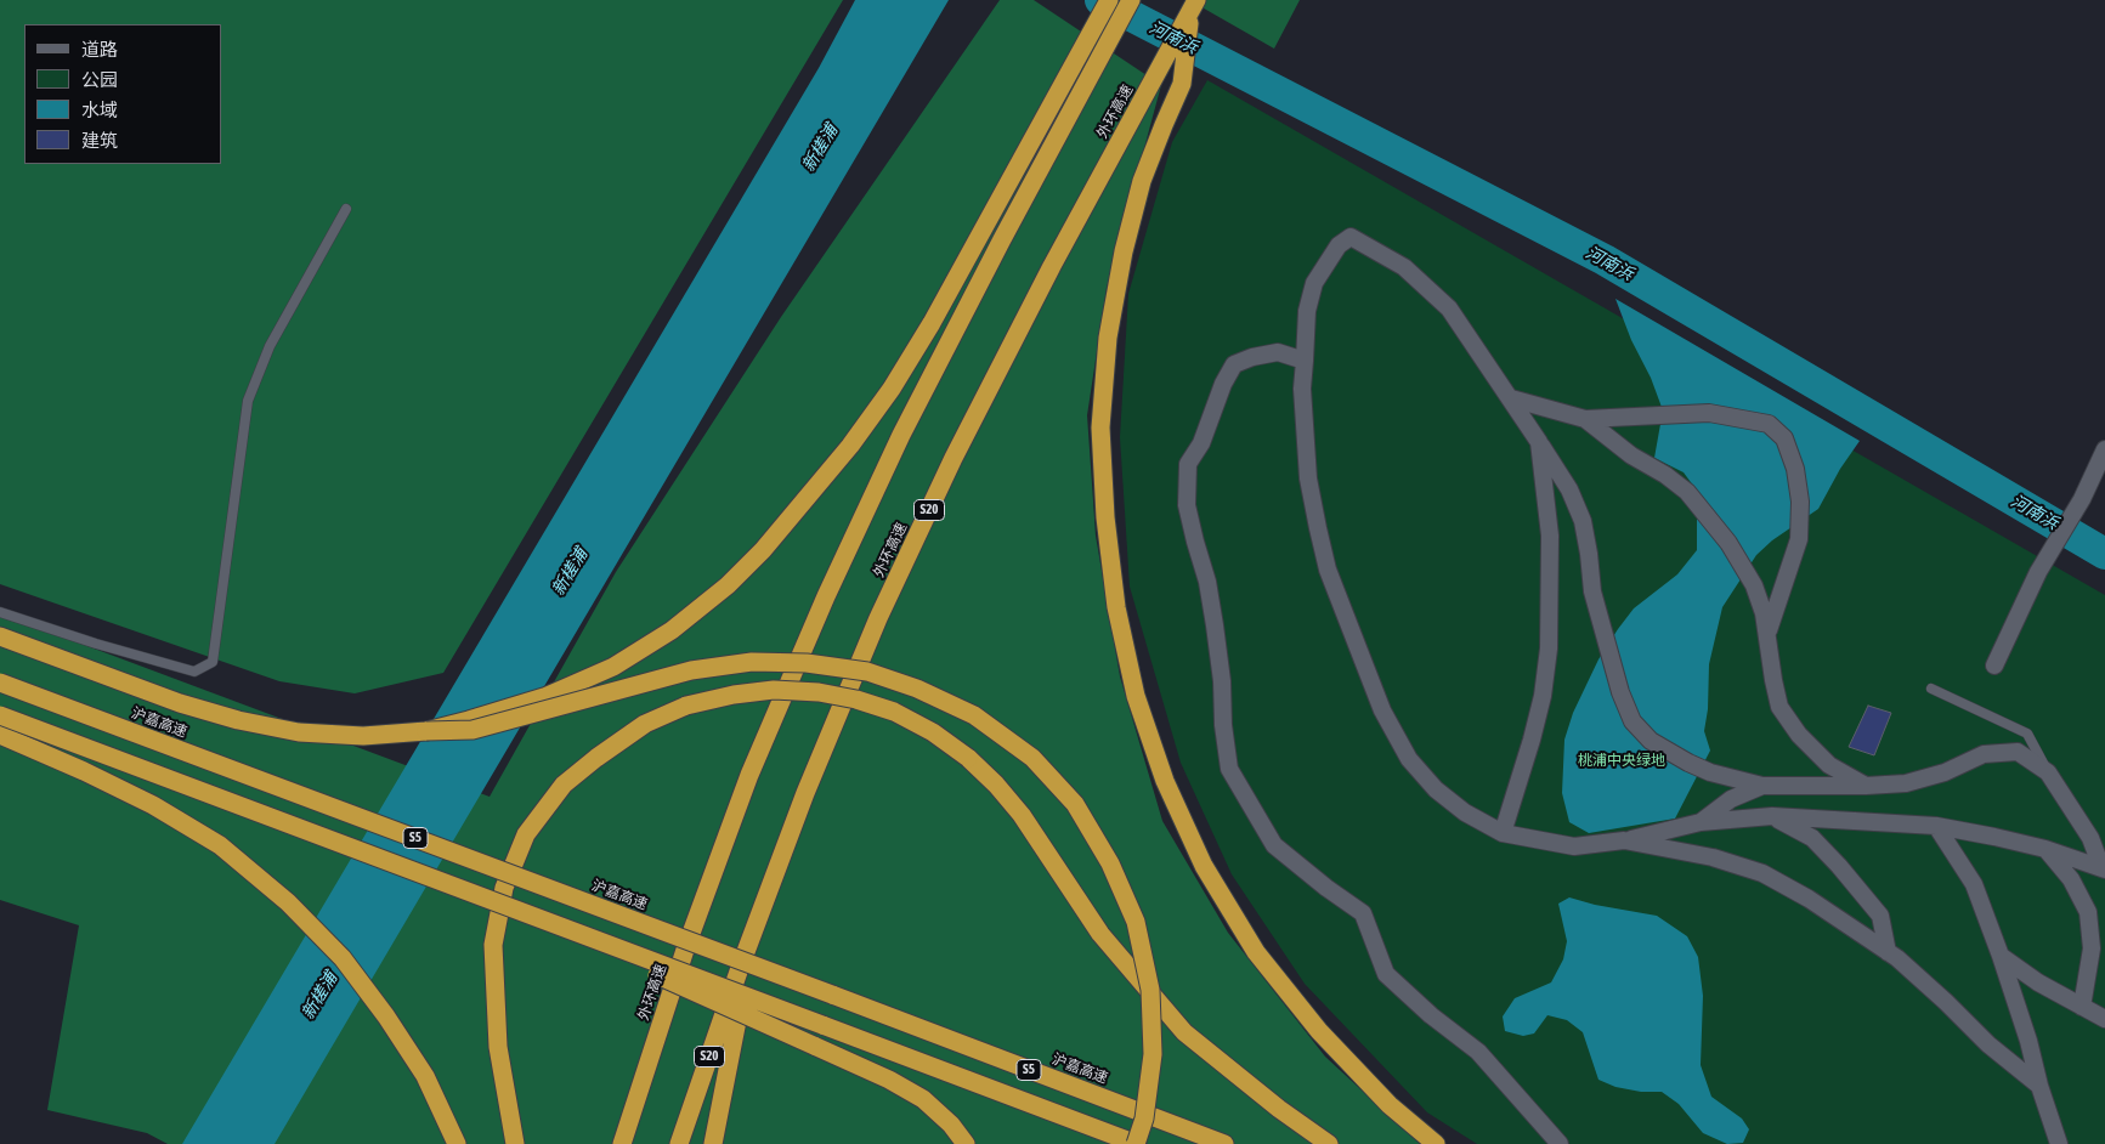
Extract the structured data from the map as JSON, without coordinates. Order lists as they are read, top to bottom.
{
  "streets": {
    "highway": [
      "外环高速",
      "S20",
      "沪嘉高速",
      "S5"
    ]
  },
  "water": ["河南浜", "新槎浦"],
  "parks": ["桃浦中央绿地"],
  "legend": [
    "道路",
    "公园",
    "水域",
    "建筑"
  ]
}
